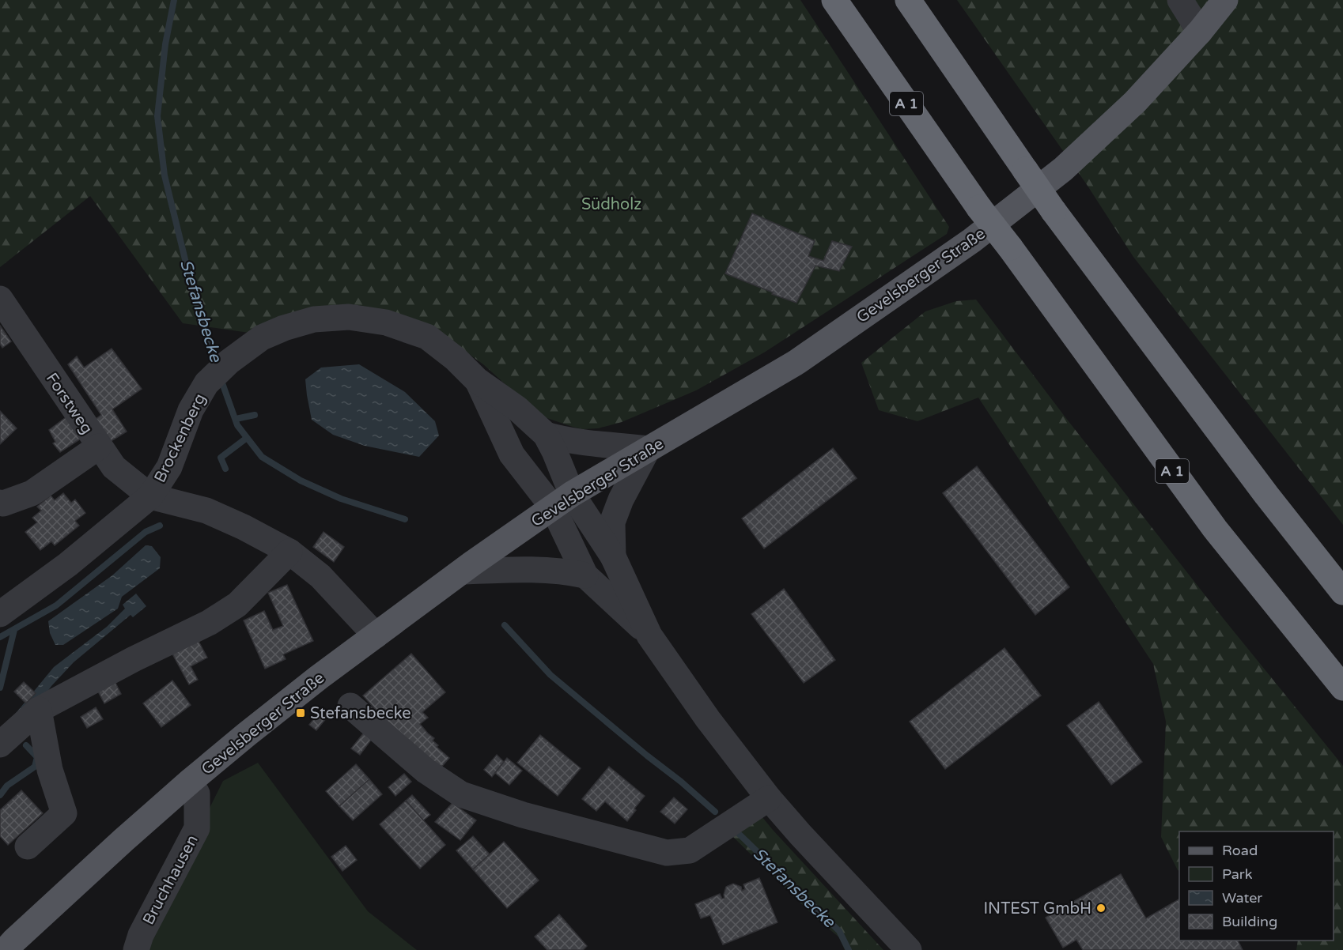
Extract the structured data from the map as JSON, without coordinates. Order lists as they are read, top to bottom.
{
  "streets": {
    "highway": ["A 1"],
    "main road": ["Gevelsberger Straße"],
    "street": ["Forstweg", "Brockenberg", "Bruchhausen"]
  },
  "crossings": [
    ["Gevelsberger Straße", "Brockenberg"],
    ["Gevelsberger Straße", "Bruchhausen"],
    ["Forstweg", "Brockenberg"]
  ],
  "water": ["Stefansbecke"],
  "parks": ["Südholz"],
  "places": {
    "transit": ["Stefansbecke"],
    "other": ["INTEST GmbH"]
  },
  "legend": [
    "Road",
    "Park",
    "Water",
    "Building"
  ]
}
